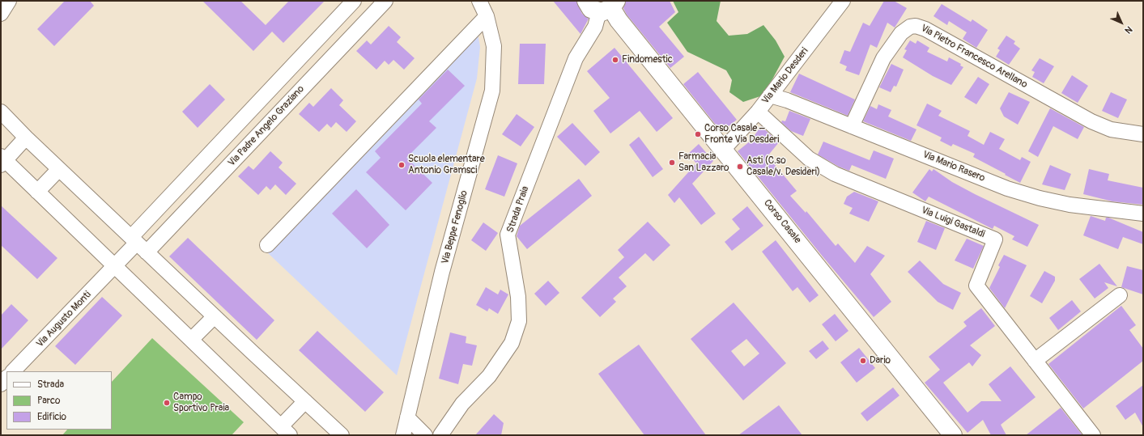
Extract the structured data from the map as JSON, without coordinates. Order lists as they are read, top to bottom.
{
  "streets": {
    "street": [
      "Via Pietro Francesco Arellano",
      "Via Mario Desderi",
      "Via Padre Angelo Graziano",
      "Via Mario Rasero",
      "Strada Praia",
      "Corso Casale",
      "Via Luigi Gastaldi",
      "Via Beppe Fenoglio",
      "Via Augusto Monti"
    ]
  },
  "crossings": [
    ["Via Pietro Francesco Arellano", "Via Mario Rasero"],
    ["Via Mario Desderi", "Via Mario Rasero"],
    ["Via Mario Desderi", "Corso Casale"],
    ["Via Mario Desderi", "Via Luigi Gastaldi"],
    ["Via Padre Angelo Graziano", "Via Augusto Monti"],
    ["Strada Praia", "Corso Casale"]
  ],
  "places": [
    "Findomestic",
    "Corso Casale – Fronte Via Desderi",
    "Farmacia San Lazzaro",
    "Scuola elementare Antonio Gramsci",
    "Asti (C.so Casale/v. Desideri)",
    "Dario",
    "Campo Sportivo Praia"
  ],
  "legend": ["Strada", "Parco", "Edificio"],
  "north": "bottom right"
}
